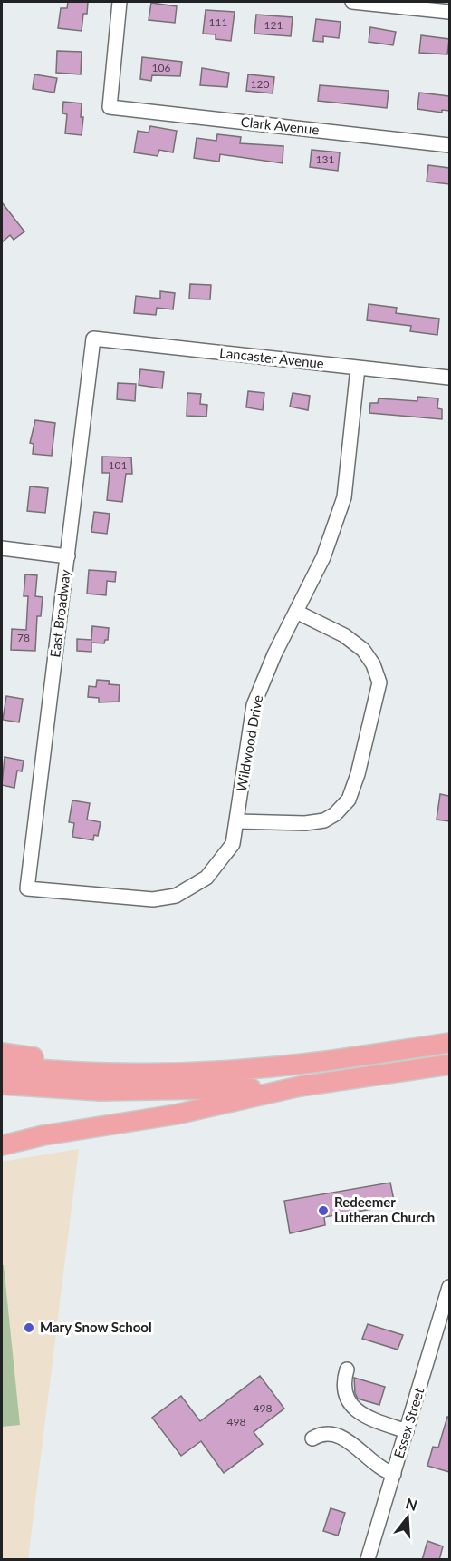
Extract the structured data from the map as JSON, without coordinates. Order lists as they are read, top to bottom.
{
  "streets": {
    "street": [
      "Clark Avenue",
      "Lancaster Avenue",
      "East Broadway",
      "Wildwood Drive",
      "Essex Street"
    ]
  },
  "crossings": [
    ["Lancaster Avenue", "East Broadway"],
    ["Lancaster Avenue", "Wildwood Drive"],
    ["East Broadway", "Wildwood Drive"]
  ],
  "places": ["Redeemer Lutheran Church", "Mary Snow School"],
  "house_numbers": [
    "111",
    "121",
    "106",
    "120",
    "131",
    "101",
    "78",
    "498",
    "498"
  ],
  "north": "top"
}
